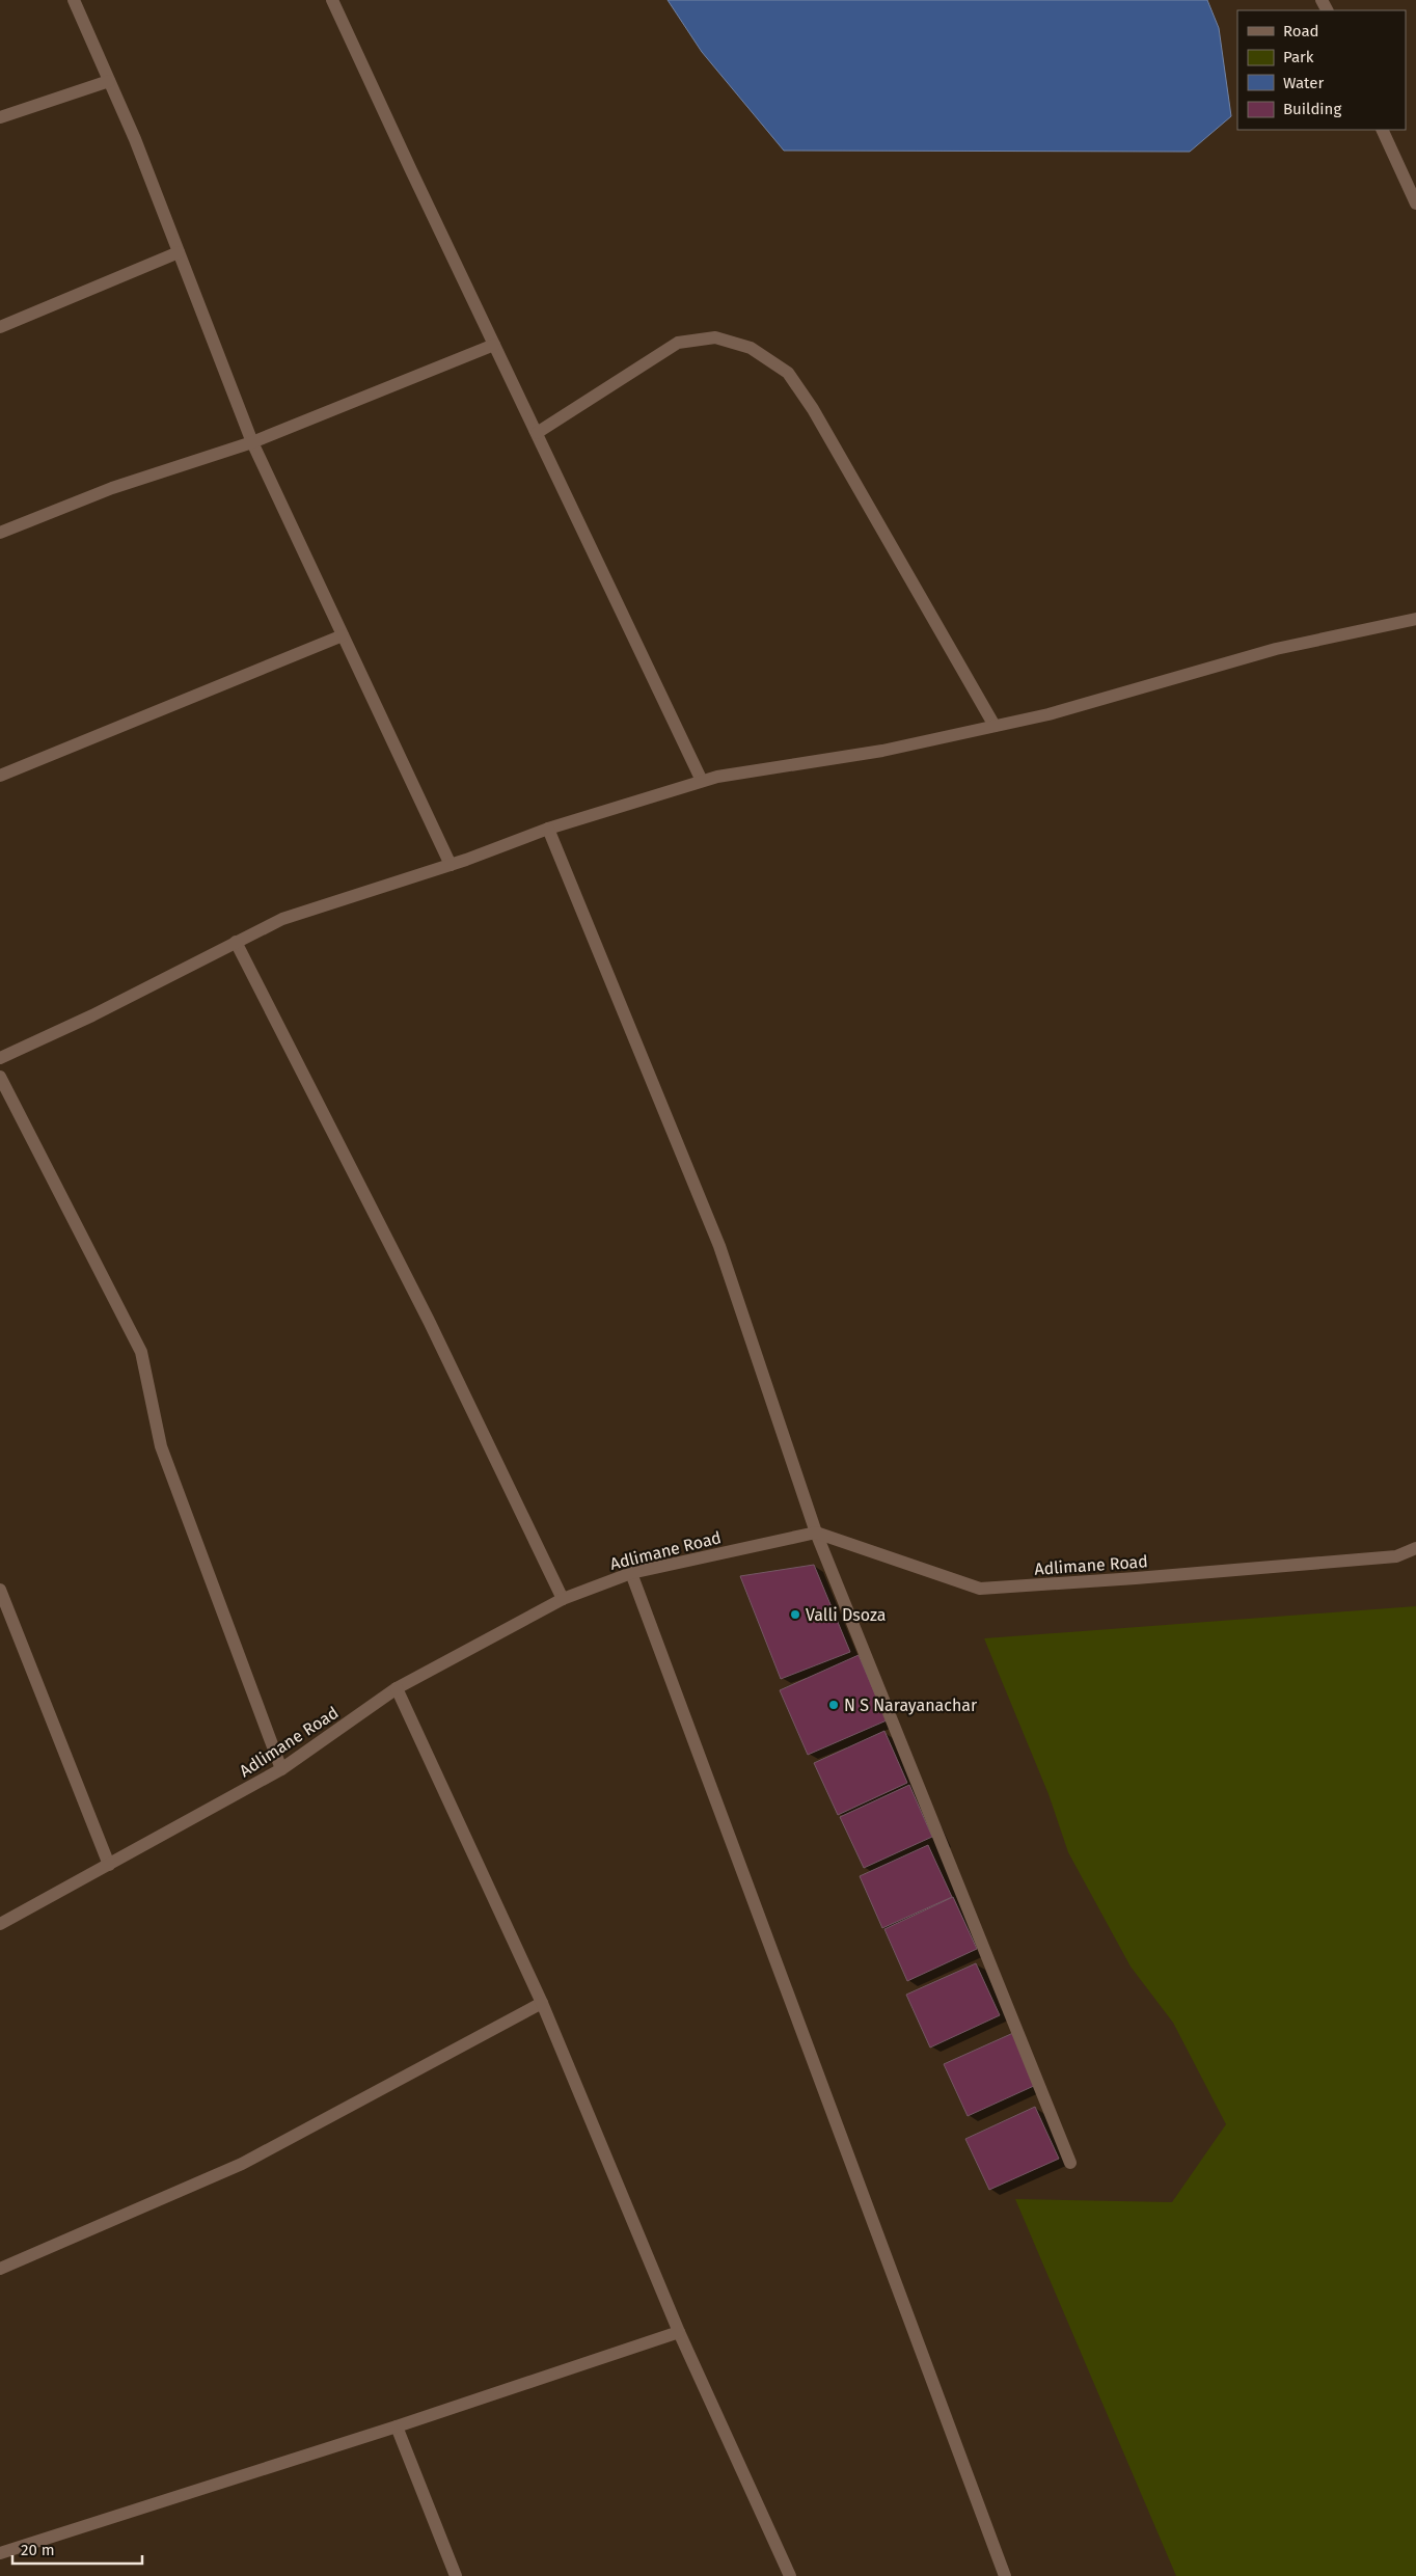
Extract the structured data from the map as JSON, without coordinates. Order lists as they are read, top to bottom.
{
  "streets": {
    "street": ["Adlimane Road"]
  },
  "places": ["Valli Dsoza", "N S Narayanachar"],
  "legend": [
    "Road",
    "Park",
    "Water",
    "Building"
  ],
  "scale_bar": "20 m"
}
